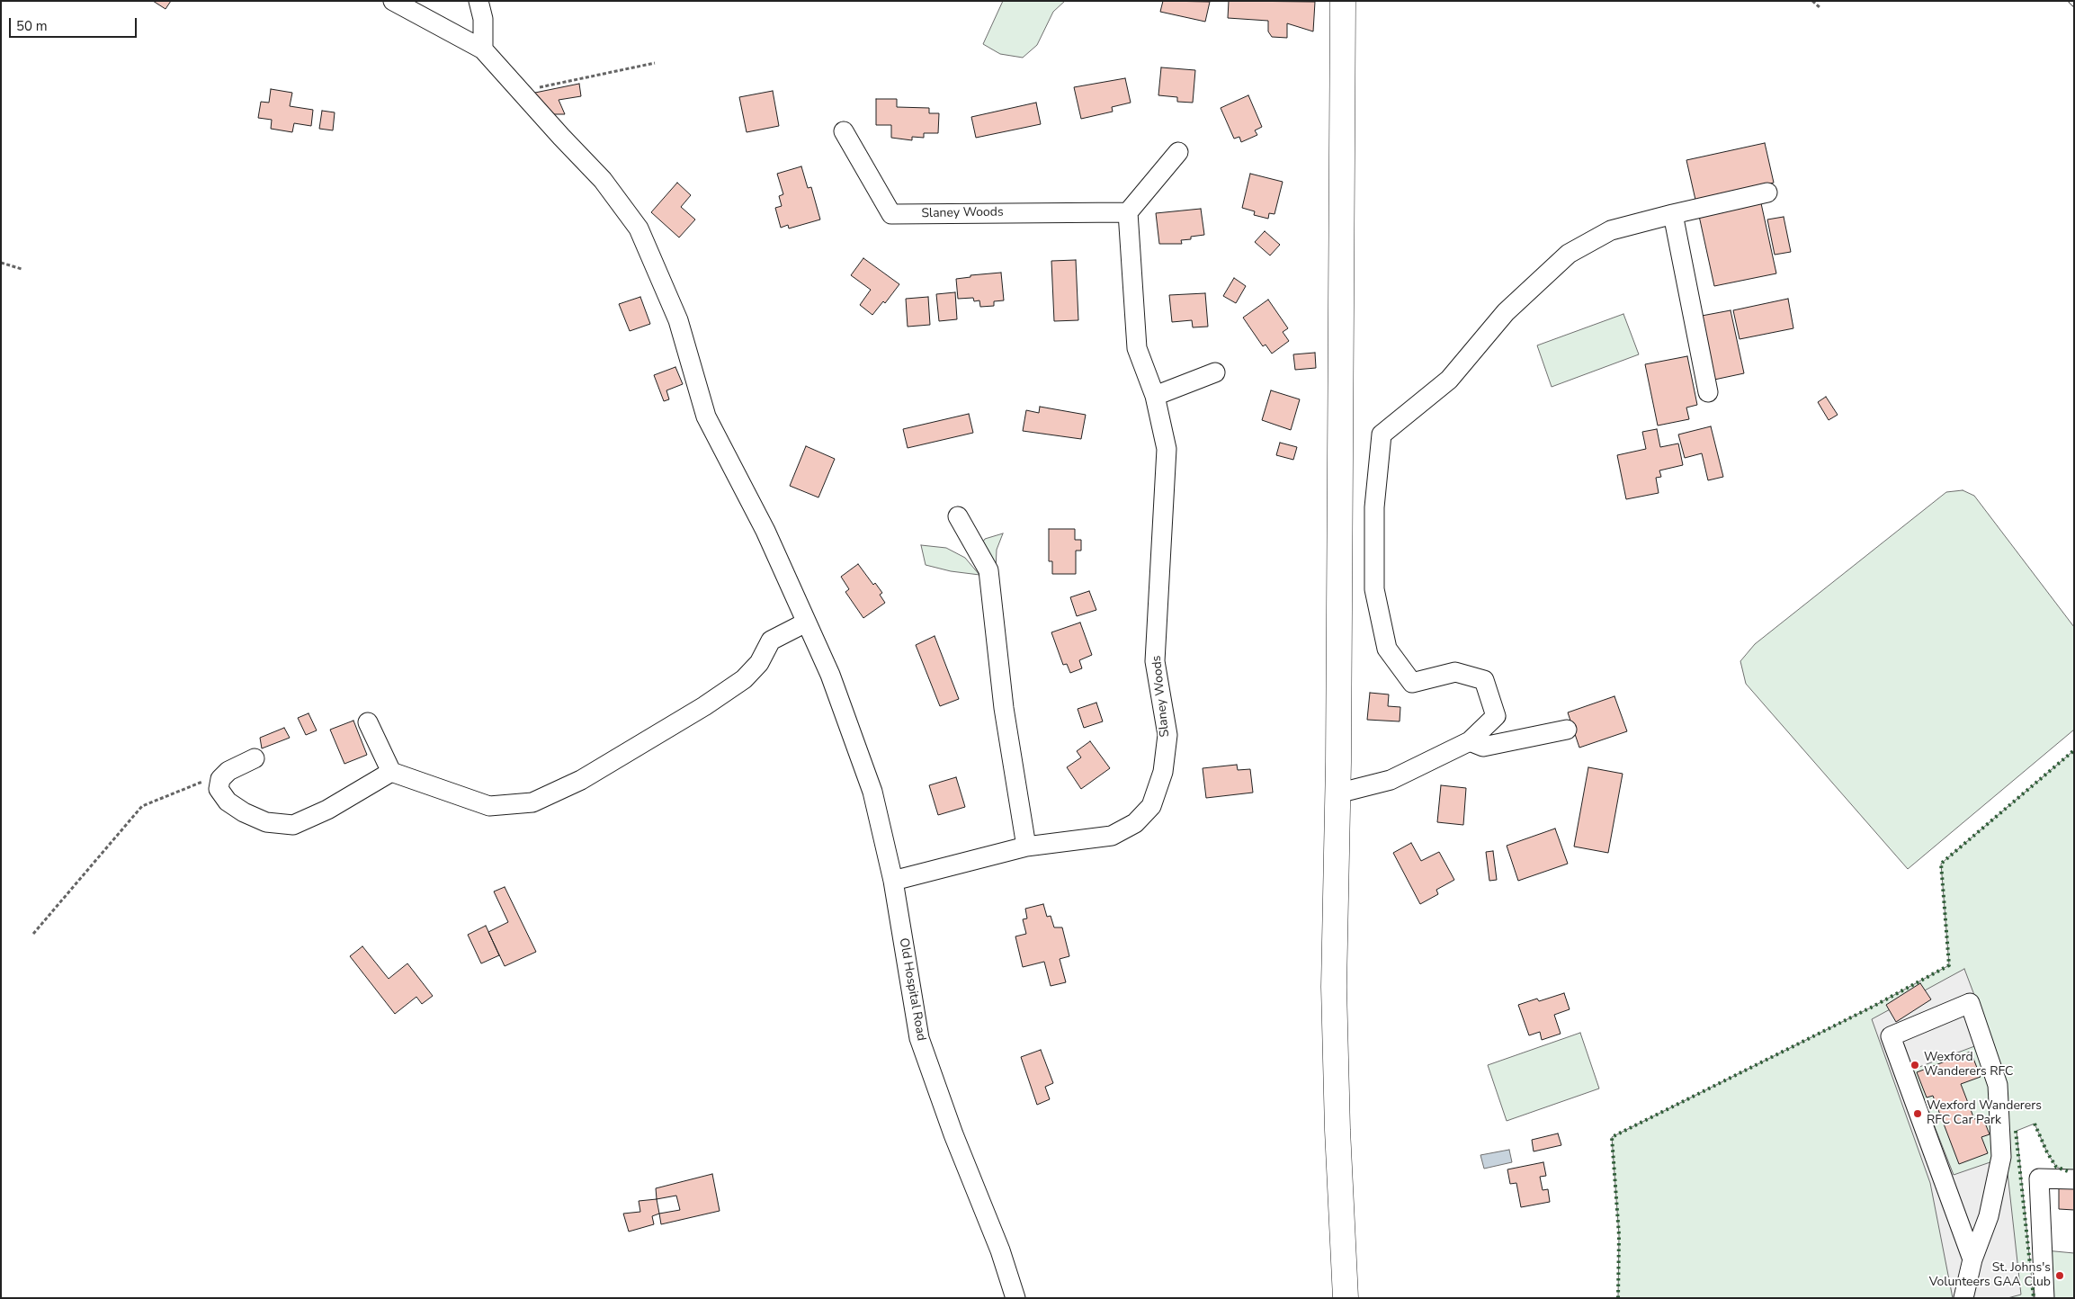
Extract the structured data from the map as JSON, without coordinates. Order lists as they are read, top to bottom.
{
  "streets": {
    "street": ["Slaney Woods", "Old Hospital Road"]
  },
  "crossings": [
    ["Slaney Woods", "Old Hospital Road"]
  ],
  "places": ["Wexford Wanderers RFC", "Wexford Wanderers RFC Car Park", "St. Johns's Volunteers GAA Club"],
  "scale_bar": "50 m"
}
